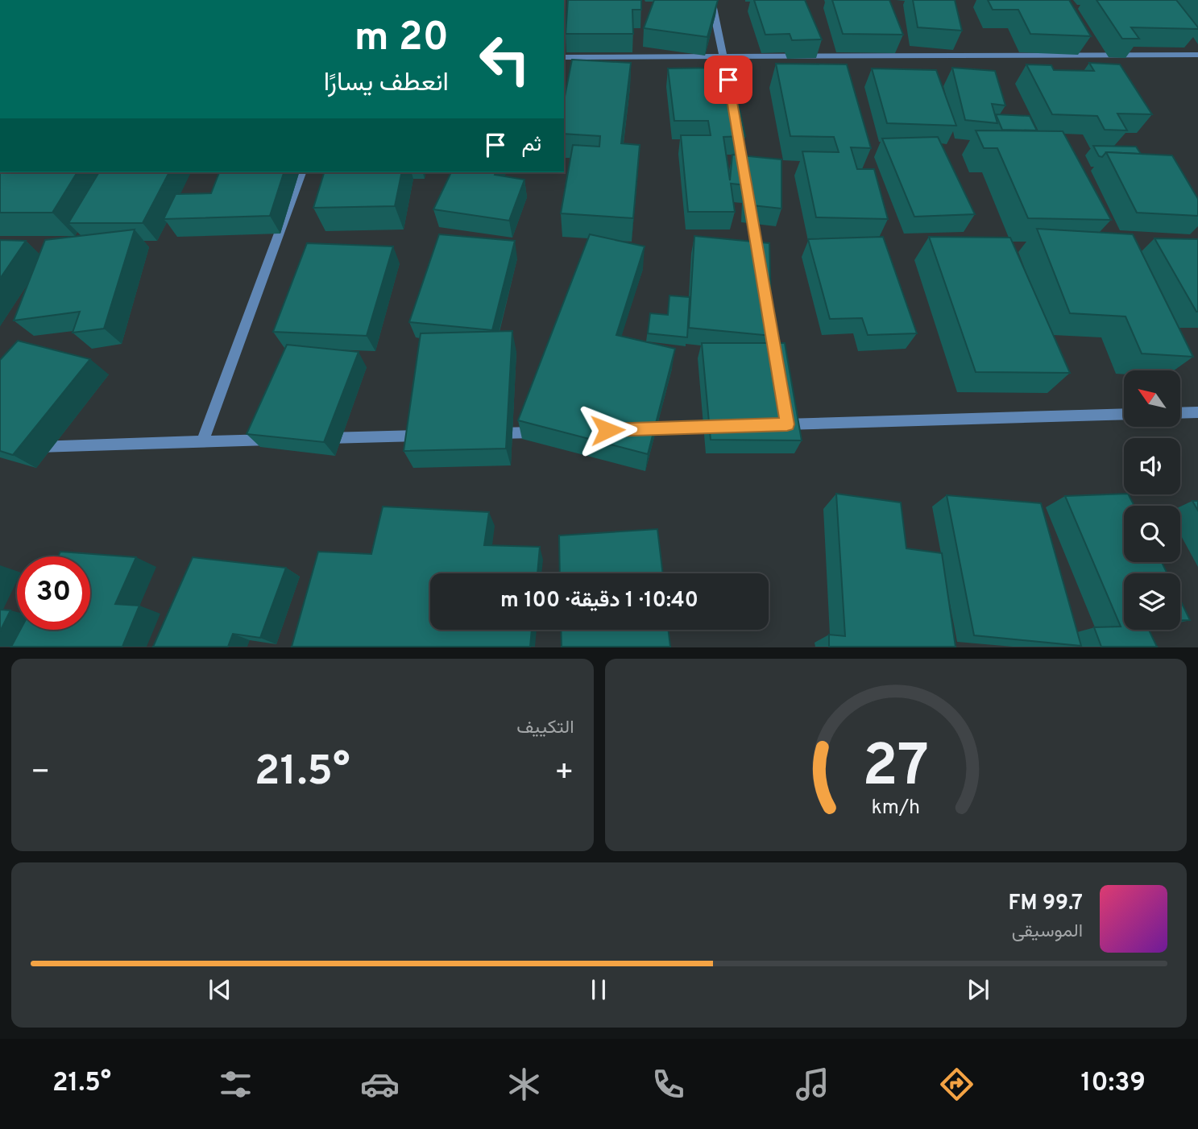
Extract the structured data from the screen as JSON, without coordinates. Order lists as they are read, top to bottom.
{
  "north": "top left",
  "page": {
    "turn": ["20 m", "انعطف يسارًا"],
    "then": "ثم",
    "limit": "30",
    "trip": "10:40 · 1 دقيقة · 100 m",
    "tile": "التكييف",
    "heat": ["−", "21.5°", "+"],
    "song": ["99.7 FM", "الموسيقى"],
    "tabs": ["10:39", "21.5°"],
    "gauge": ["27", "km/h"]
  }
}
